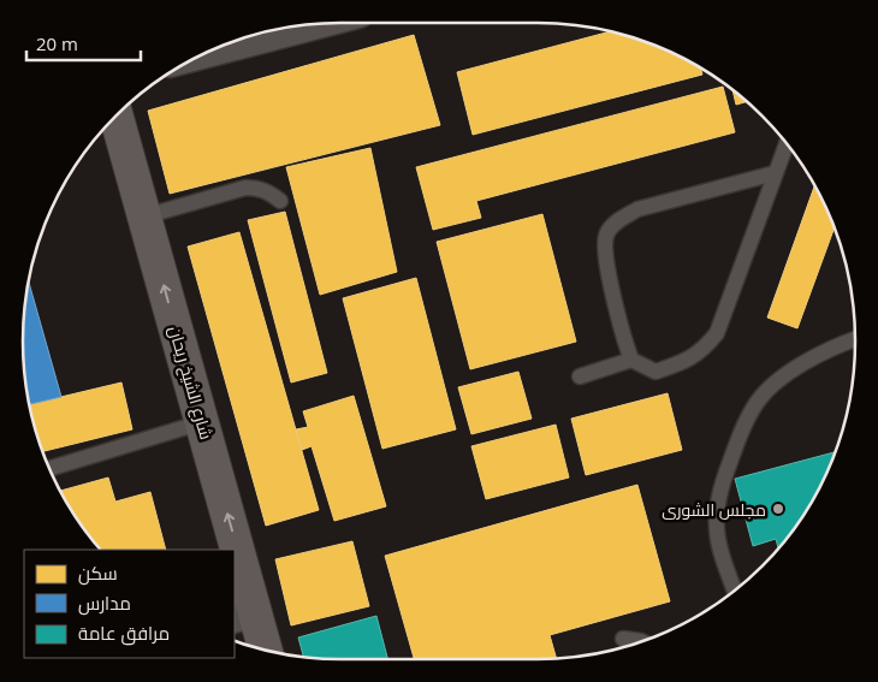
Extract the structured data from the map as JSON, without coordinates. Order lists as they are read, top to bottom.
{
  "streets": {
    "main road": ["شارع الشيخ ريحان"]
  },
  "one_way": ["شارع الشيخ ريحان"],
  "places": ["مجلس الشورى"],
  "legend": ["سكن", "مدارس", "مرافق عامة"],
  "scale_bar": "20 m"
}
